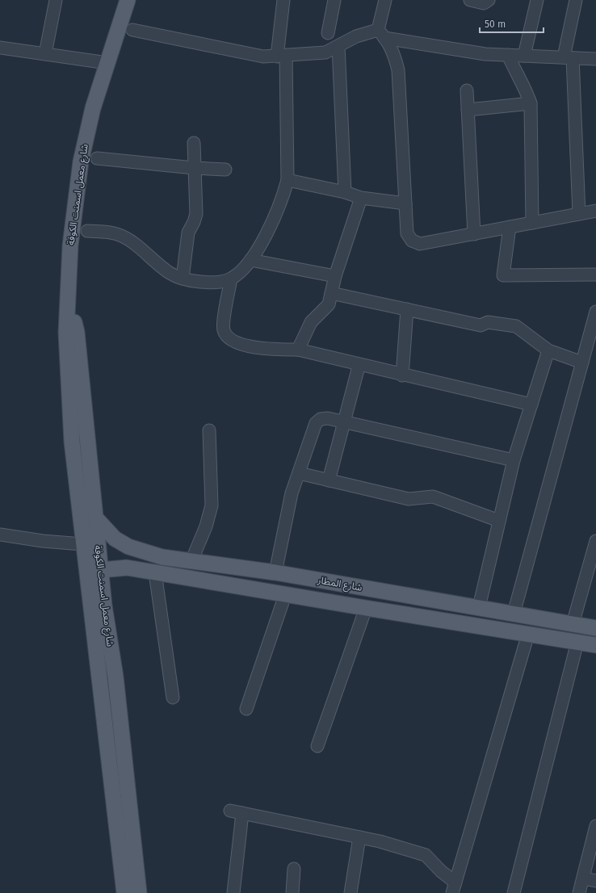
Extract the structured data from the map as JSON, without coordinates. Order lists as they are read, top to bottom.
{
  "streets": {
    "main road": ["شارع معمل اسمنت الكوفة", "شارع المطار"]
  },
  "crossings": [
    ["شارع معمل اسمنت الكوفة", "شارع المطار"]
  ],
  "scale_bar": "50 m"
}
